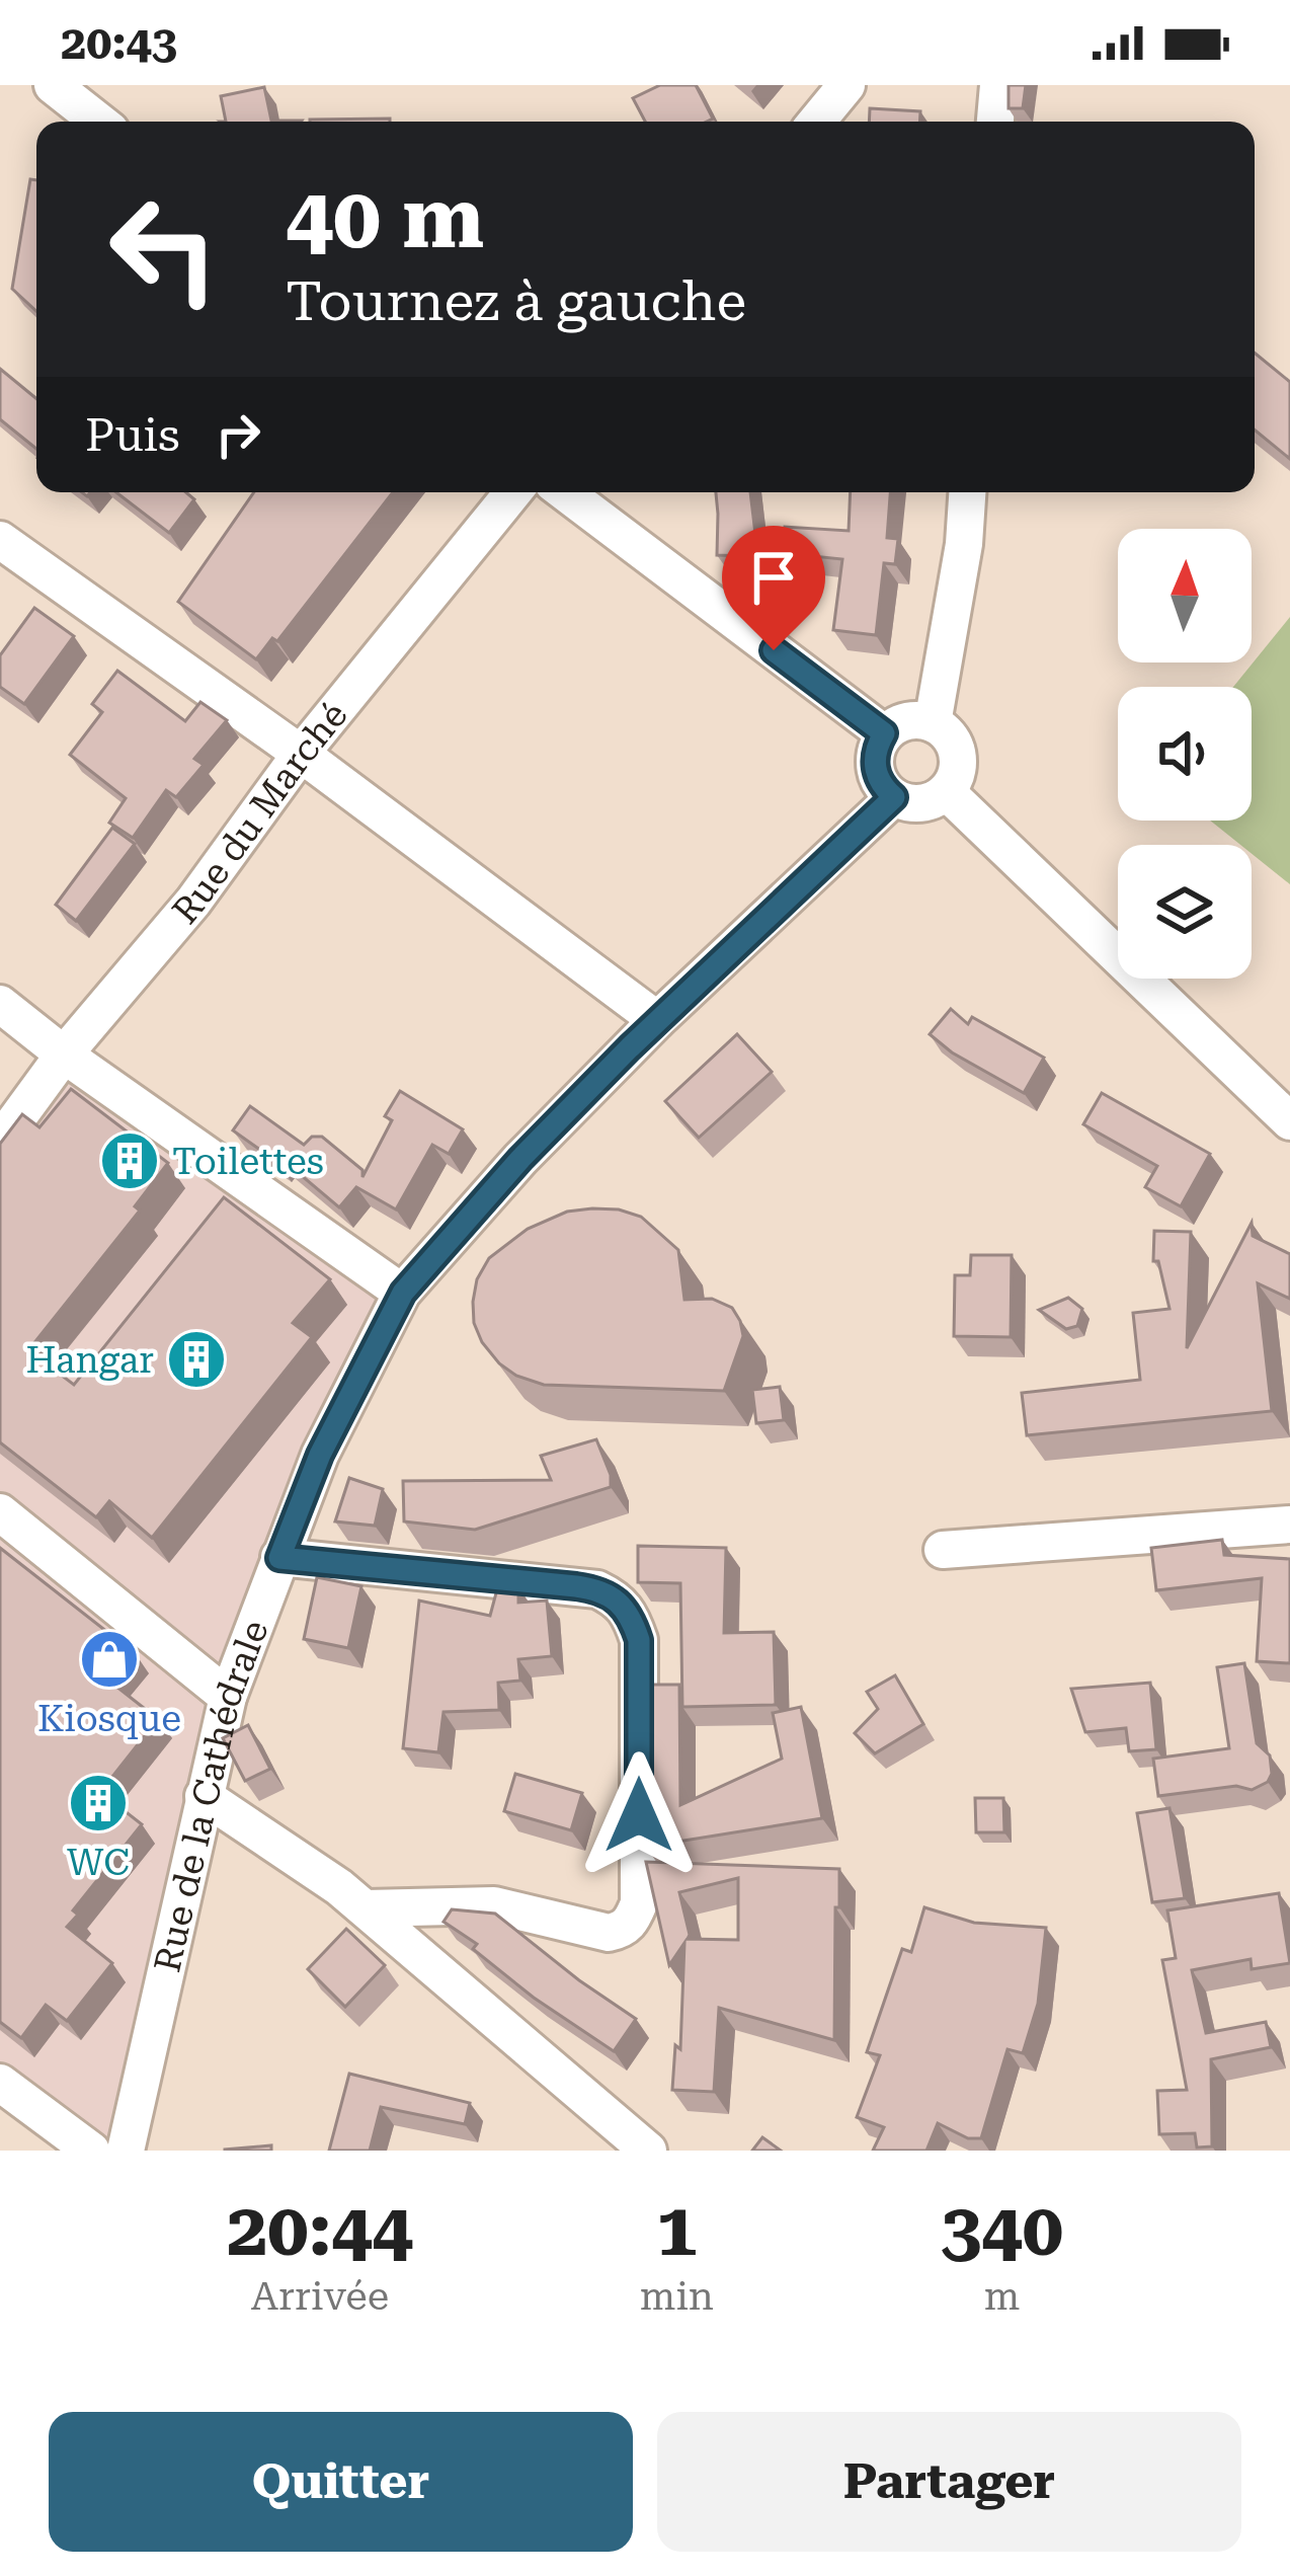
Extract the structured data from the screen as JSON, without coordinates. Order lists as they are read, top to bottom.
{
  "streets": {
    "street": ["Rue du Marché", "Rue de la Cathédrale"]
  },
  "places": {
    "building": ["Toilettes", "Hangar", "WC"],
    "shop": ["Kiosque"]
  },
  "north": "top",
  "page": {
    "status": "20:43",
    "turn": ["40 m", "Tournez à gauche"],
    "then": "Puis",
    "eta": [
      "20:44",
      "Arrivée",
      "1",
      "min",
      "340",
      "m"
    ],
    "buttons": ["Quitter", "Partager"]
  }
}
